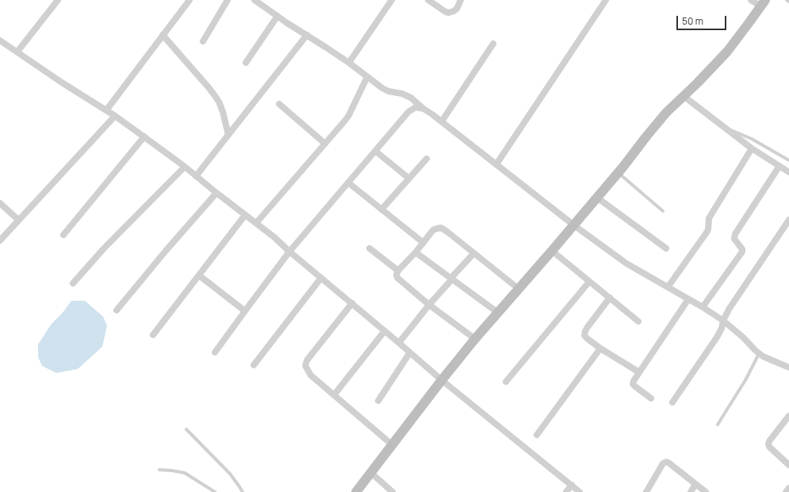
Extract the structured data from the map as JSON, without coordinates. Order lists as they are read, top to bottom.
{
  "scale_bar": "50 m"
}
